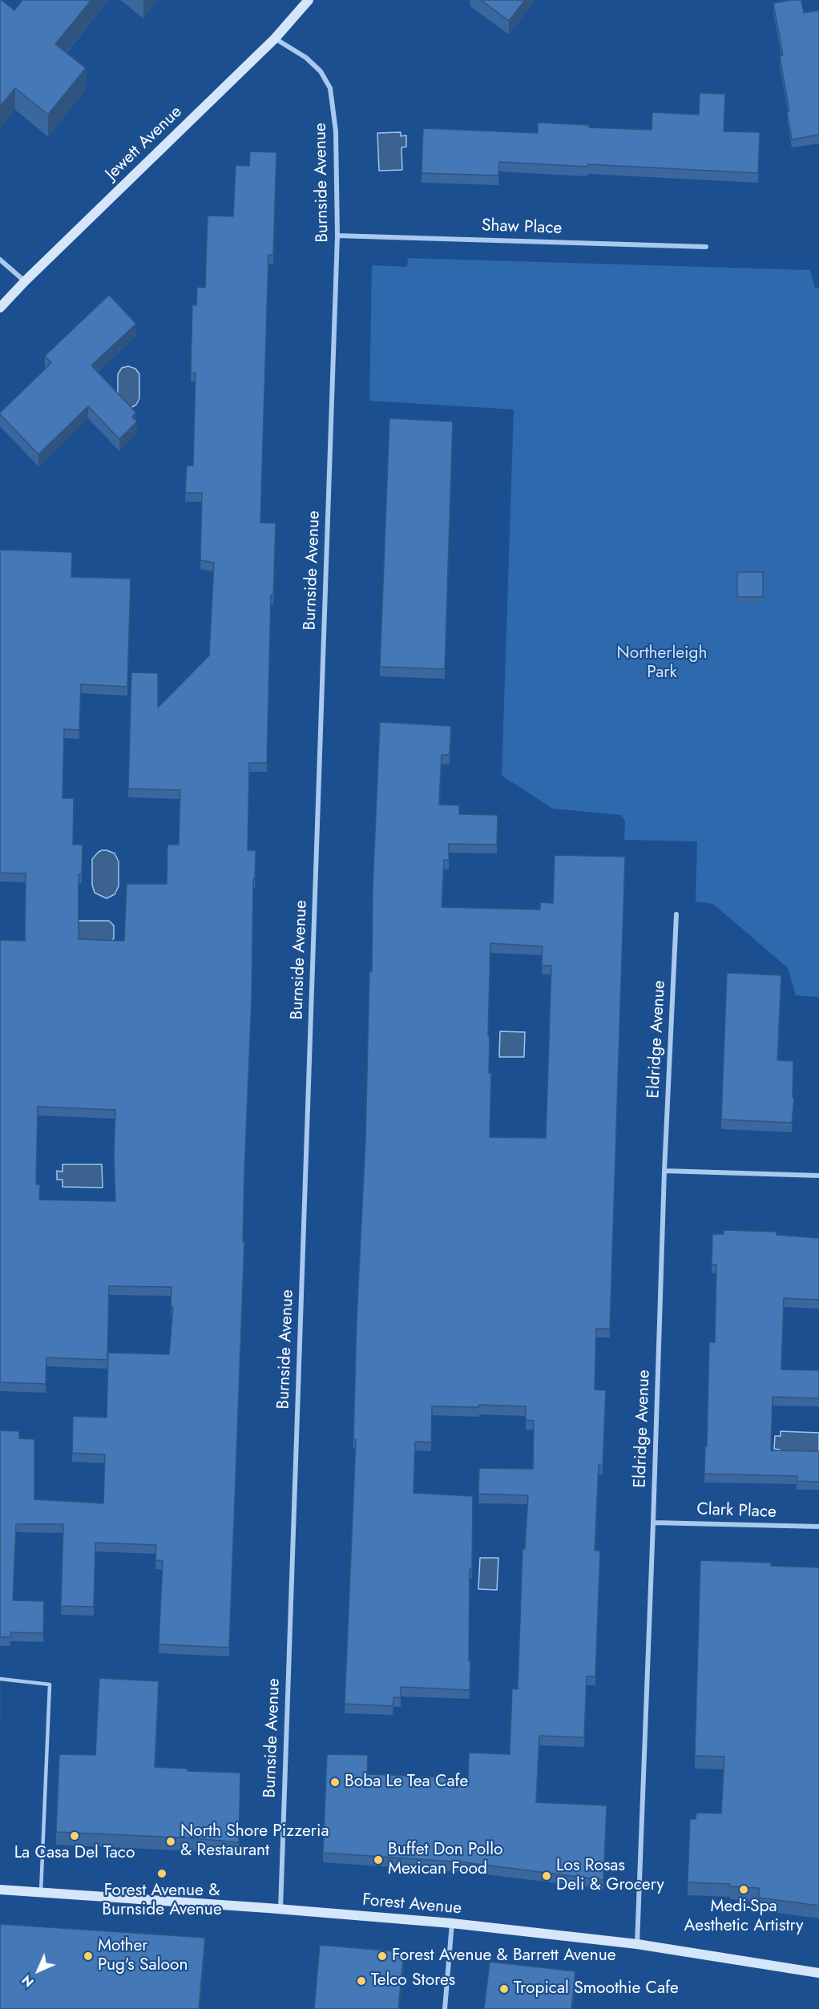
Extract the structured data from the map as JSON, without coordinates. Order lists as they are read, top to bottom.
{
  "streets": {
    "main road": ["Jewett Avenue", "Forest Avenue"],
    "street": [
      "Burnside Avenue",
      "Shaw Place",
      "Eldridge Avenue",
      "Clark Place"
    ]
  },
  "crossings": [
    ["Jewett Avenue", "Burnside Avenue"],
    ["Burnside Avenue", "Shaw Place"],
    ["Burnside Avenue", "Forest Avenue"],
    ["Eldridge Avenue", "Clark Place"],
    ["Eldridge Avenue", "Forest Avenue"]
  ],
  "parks": ["Northerleigh Park"],
  "places": [
    "Boba Le Tea Cafe",
    "La Casa Del Taco",
    "North Shore Pizzeria & Restaurant",
    "Buffet Don Pollo Mexican Food",
    "Forest Avenue & Burnside Avenue",
    "Los Rosas Deli & Grocery",
    "Medi-Spa Aesthetic Artistry",
    "Mother Pug's Saloon",
    "Forest Avenue & Barrett Avenue",
    "Telco Stores",
    "Tropical Smoothie Cafe"
  ],
  "north": "bottom left"
}
